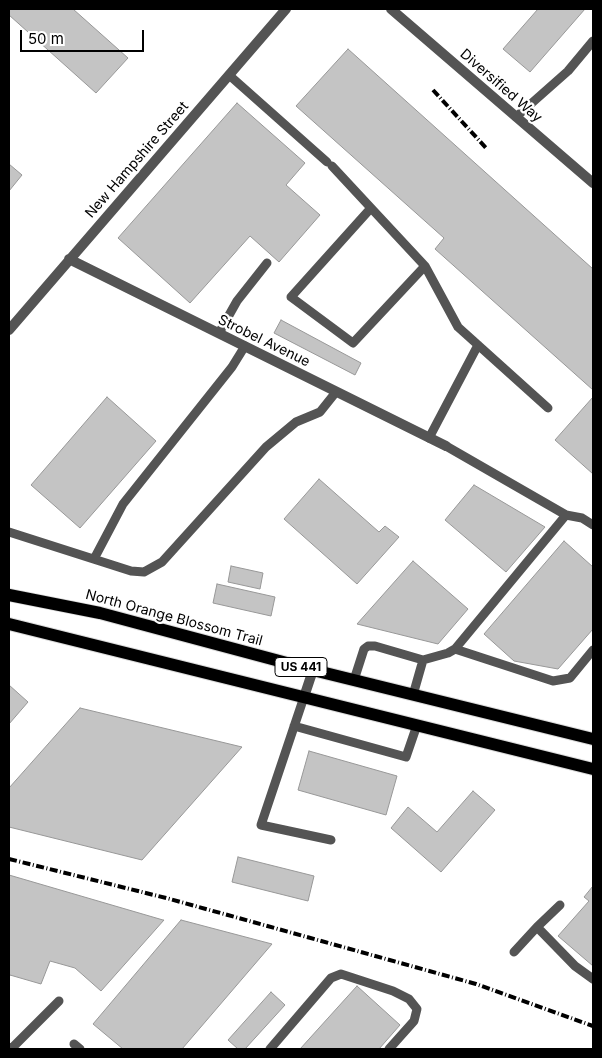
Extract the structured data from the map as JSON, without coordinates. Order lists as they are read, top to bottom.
{
  "streets": {
    "main road": ["North Orange Blossom Trail", "US 441"],
    "street": ["Diversified Way", "New Hampshire Street", "Strobel Avenue"]
  },
  "crossings": [
    ["New Hampshire Street", "Strobel Avenue"]
  ],
  "scale_bar": "50 m"
}
